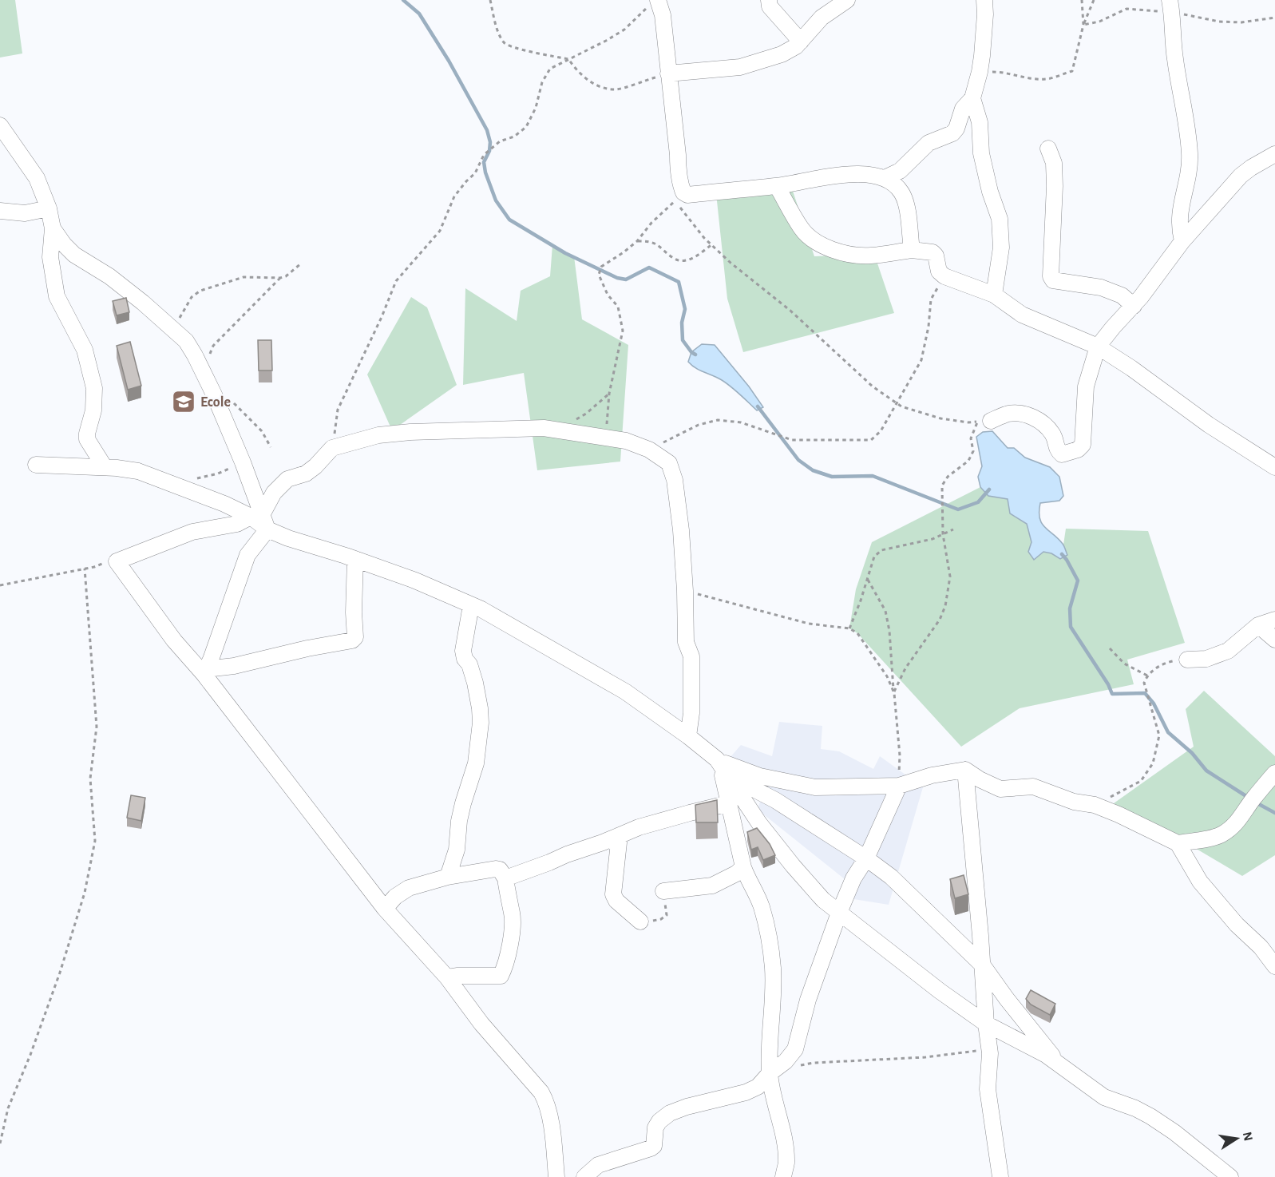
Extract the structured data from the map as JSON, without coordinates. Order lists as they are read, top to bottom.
{
  "places": {
    "school or university": ["Ecole"]
  },
  "north": "right"
}
